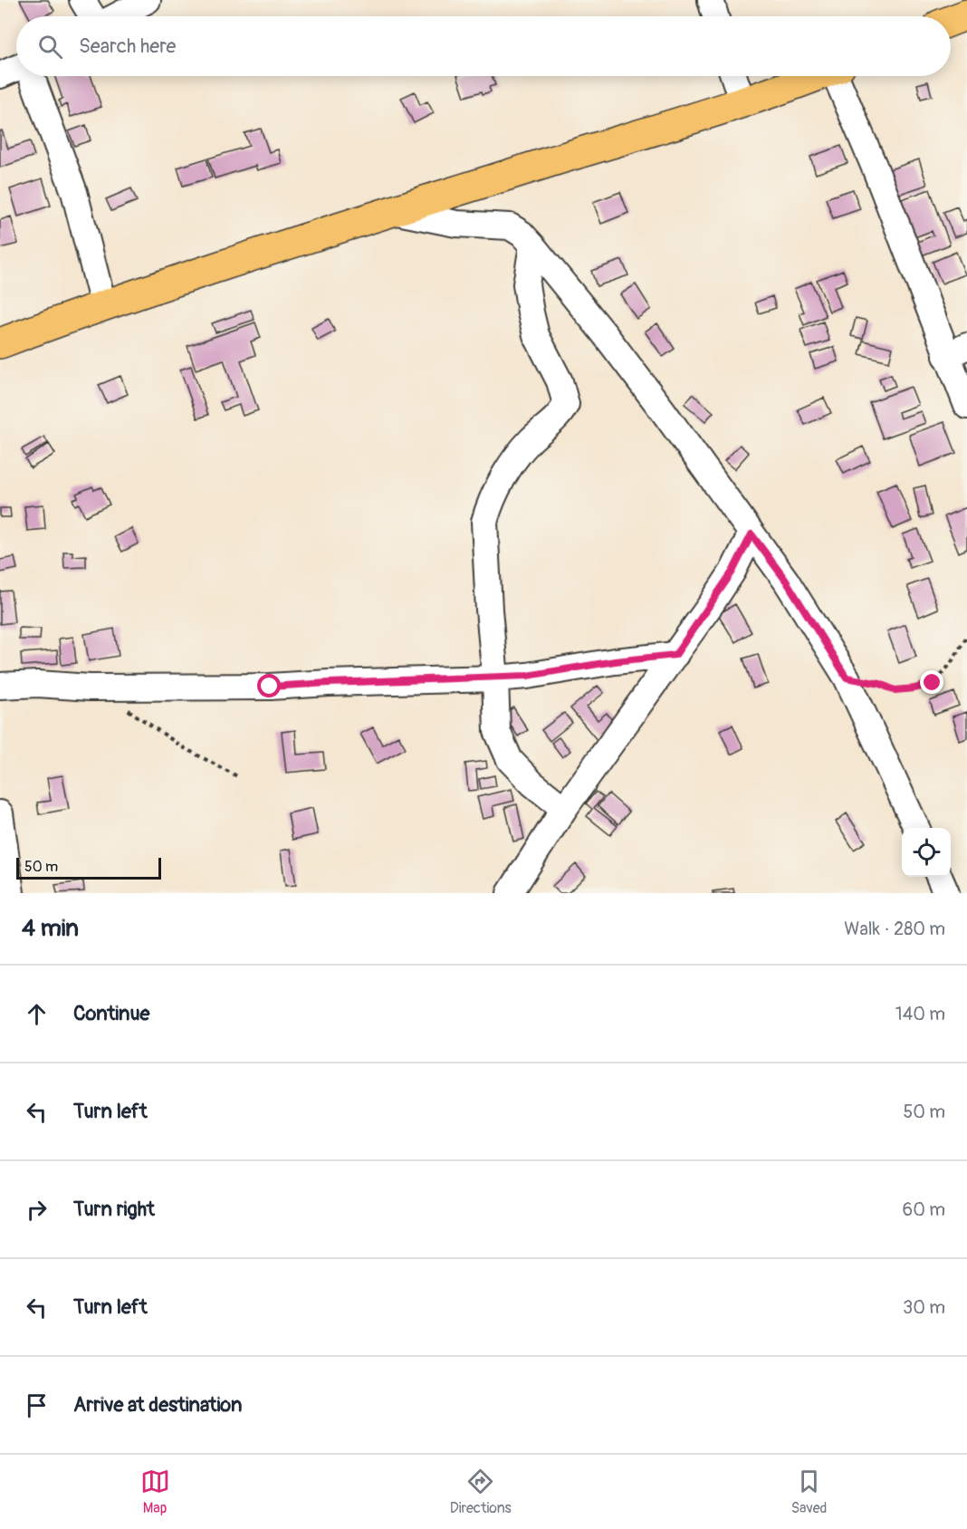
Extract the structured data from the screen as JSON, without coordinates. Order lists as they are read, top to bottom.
{
  "scale_bar": "50 m",
  "page": {
    "search": "Search here",
    "scale": "50 m",
    "heading": ["4 min", "Walk · 280 m"],
    "list": [
      ["Continue", "140 m"],
      ["Turn left", "50 m"],
      ["Turn right", "60 m"],
      ["Turn left", "30 m"],
      "Arrive at destination"
    ],
    "nav": ["Map", "Directions", "Saved"]
  }
}
